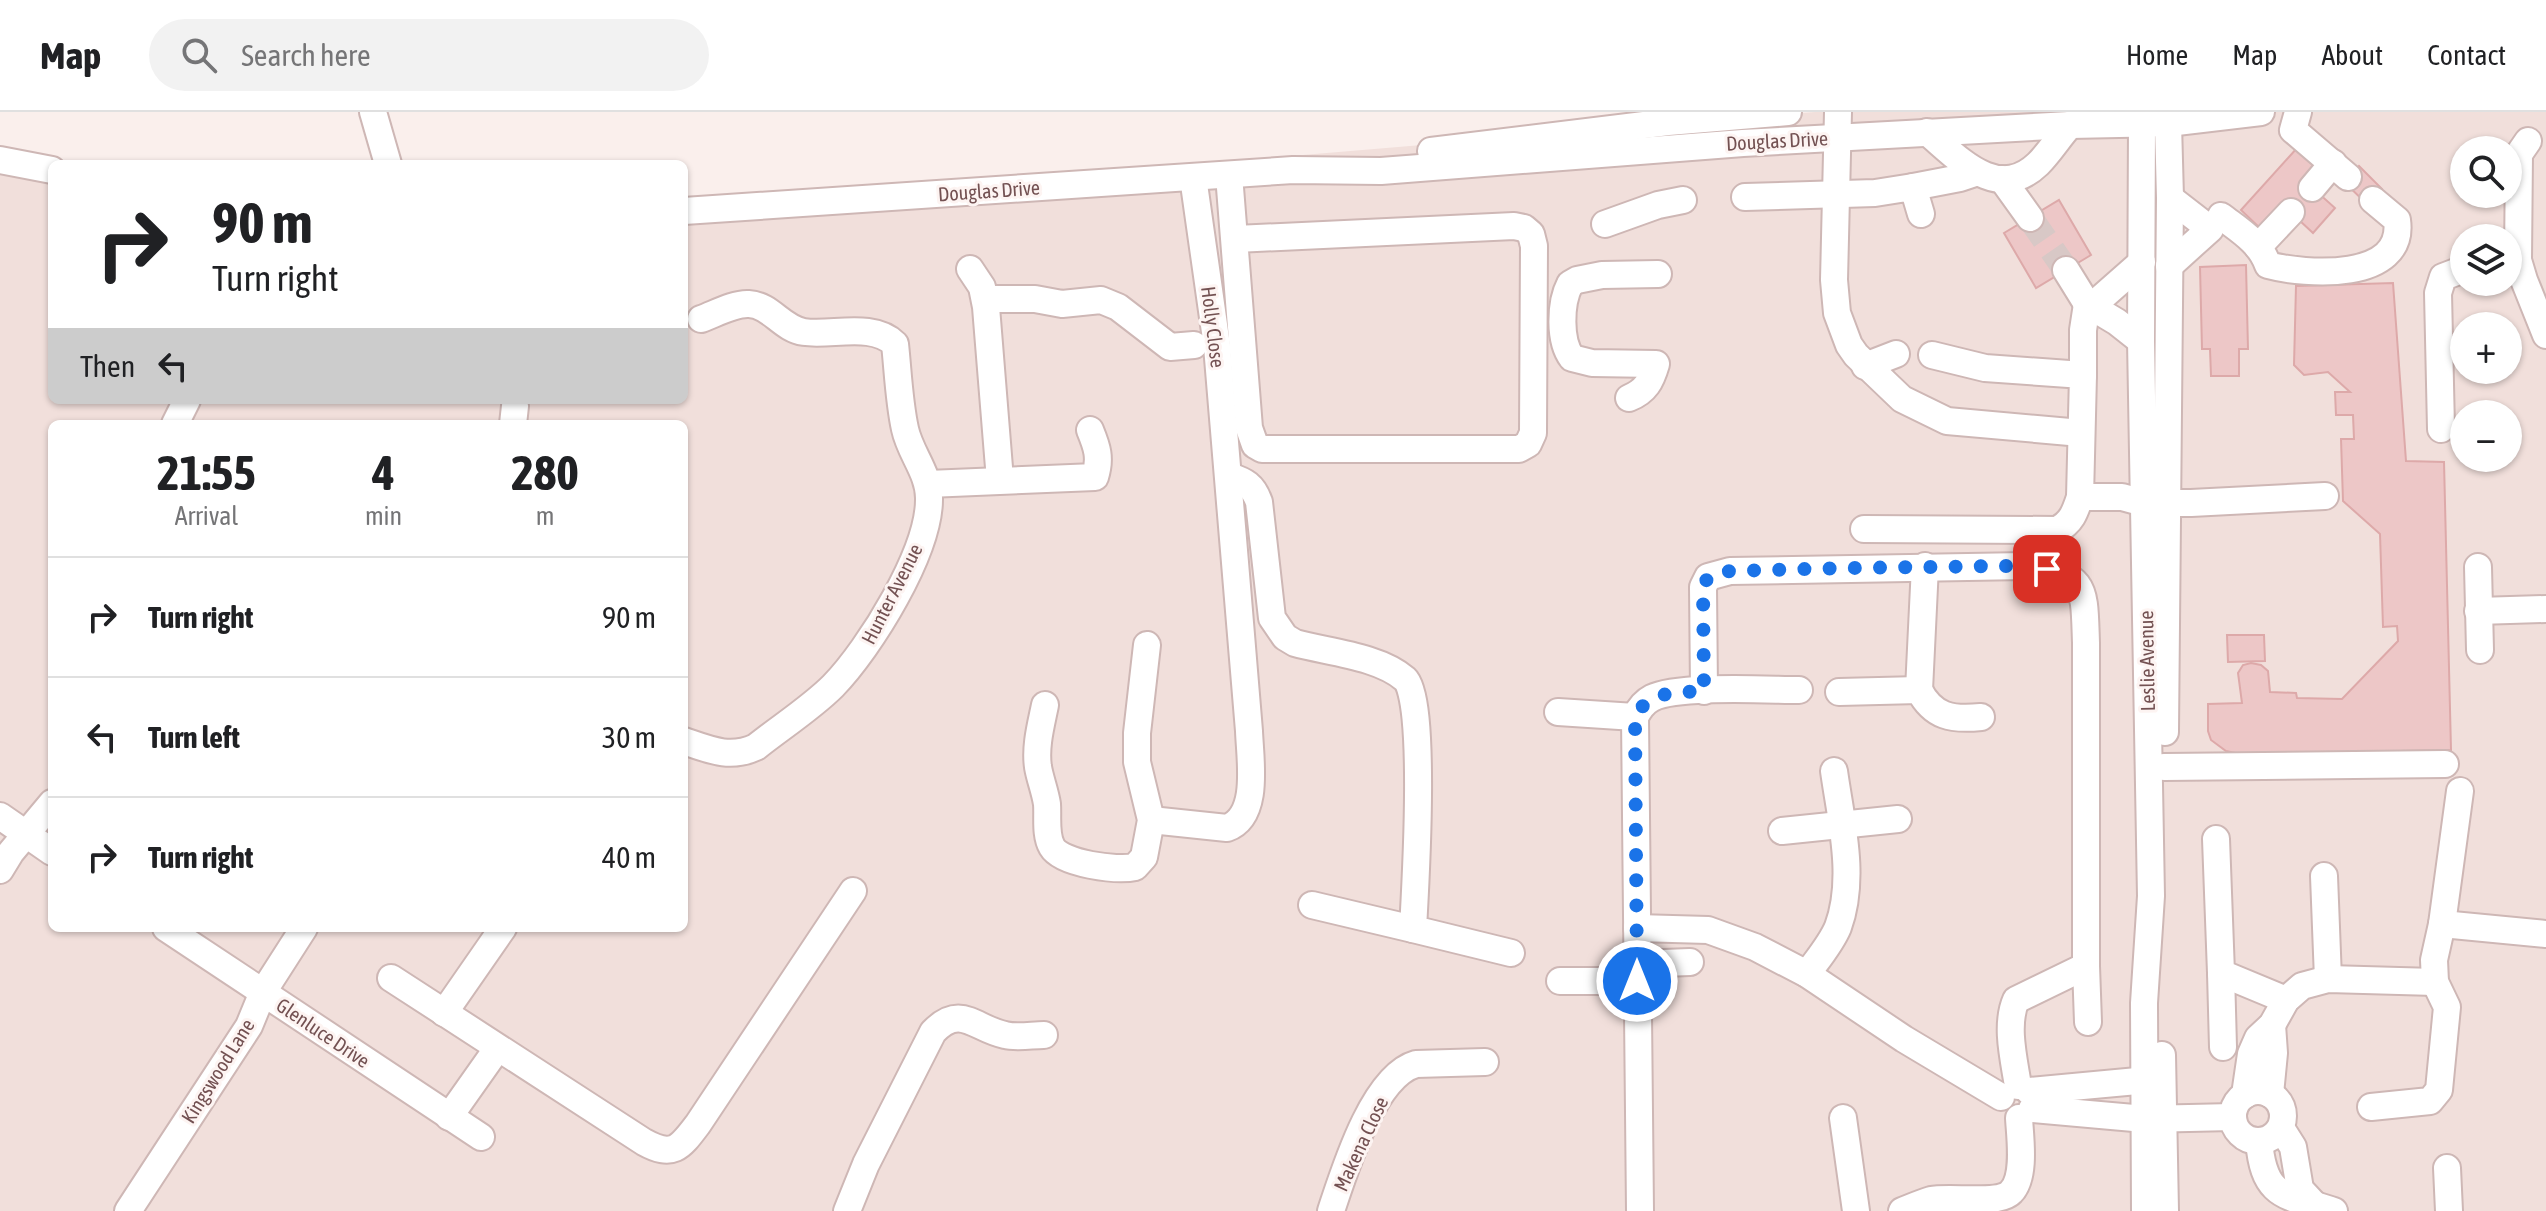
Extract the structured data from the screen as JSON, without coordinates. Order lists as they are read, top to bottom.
{
  "streets": {
    "street": [
      "Douglas Drive",
      "Holly Close",
      "Hunter Avenue",
      "Leslie Avenue",
      "Glenluce Drive",
      "Kingswood Lane",
      "Makena Close"
    ]
  },
  "crossings": [
    ["Douglas Drive", "Holly Close"],
    ["Douglas Drive", "Leslie Avenue"],
    ["Glenluce Drive", "Kingswood Lane"]
  ],
  "page": {
    "header": "Map",
    "search": "Search here",
    "nav": [
      "Home",
      "Map",
      "About",
      "Contact"
    ],
    "map_buttons": ["+", "−"],
    "turn": ["90 m", "Turn right"],
    "then": "Then",
    "eta": [
      "21:55",
      "Arrival",
      "4",
      "min",
      "280",
      "m"
    ],
    "list": [
      {
        "name": "Turn right",
        "value": "90 m"
      },
      {
        "name": "Turn left",
        "value": "30 m"
      },
      {
        "name": "Turn right",
        "value": "40 m"
      }
    ]
  }
}
